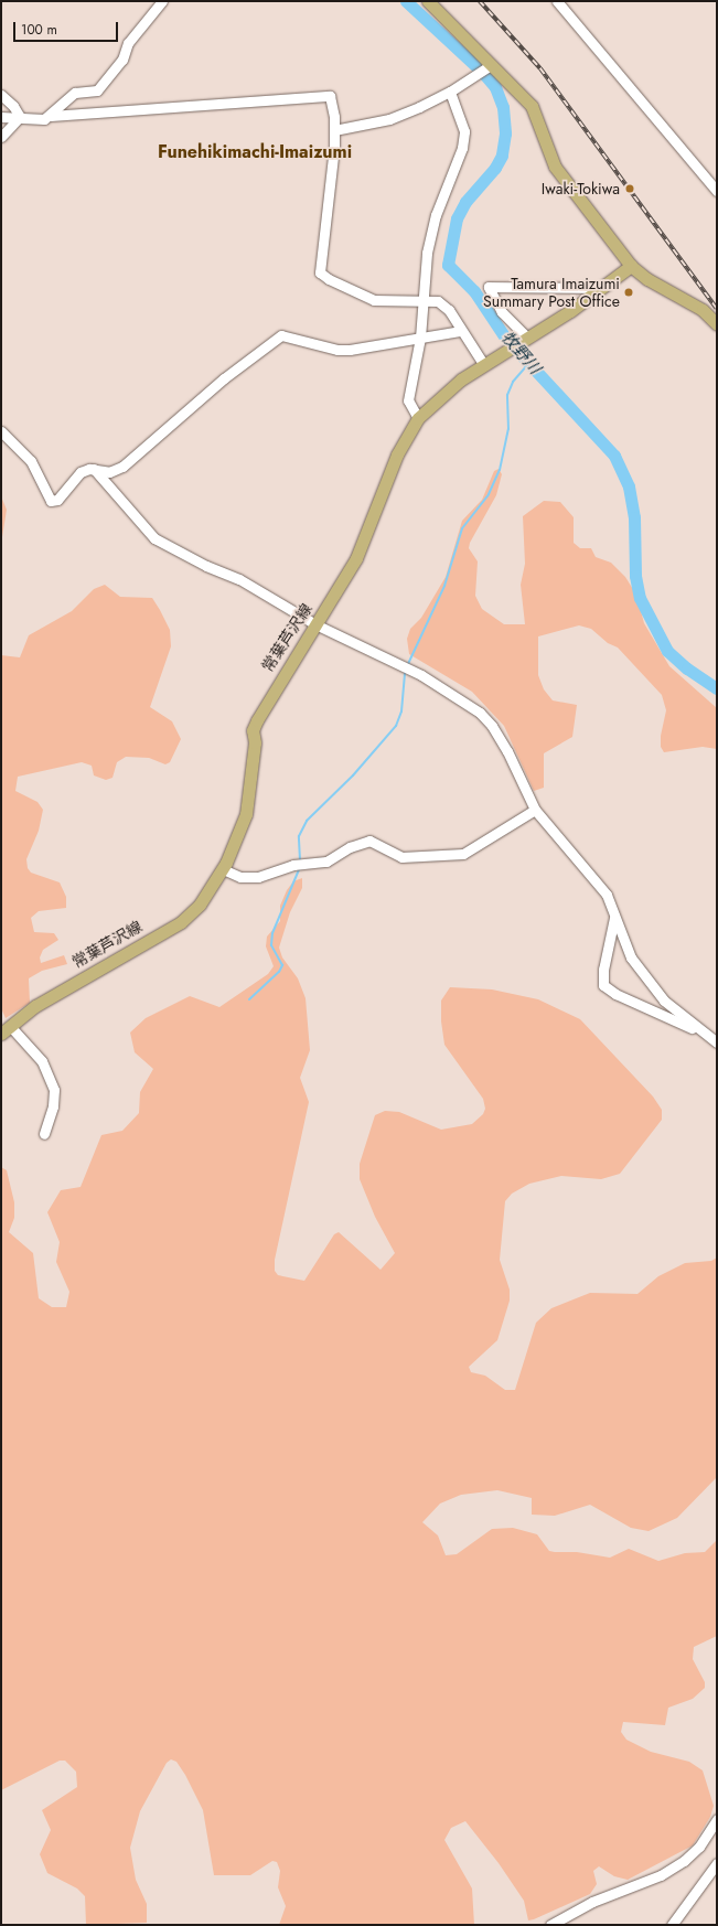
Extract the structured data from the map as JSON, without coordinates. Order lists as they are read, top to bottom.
{
  "streets": {
    "main road": ["常葉芦沢線"]
  },
  "districts": ["Funehikimachi-Imaizumi"],
  "water": ["牧野川"],
  "places": ["Iwaki-Tokiwa", "Tamura Imaizumi Summary Post Office"],
  "scale_bar": "100 m"
}
